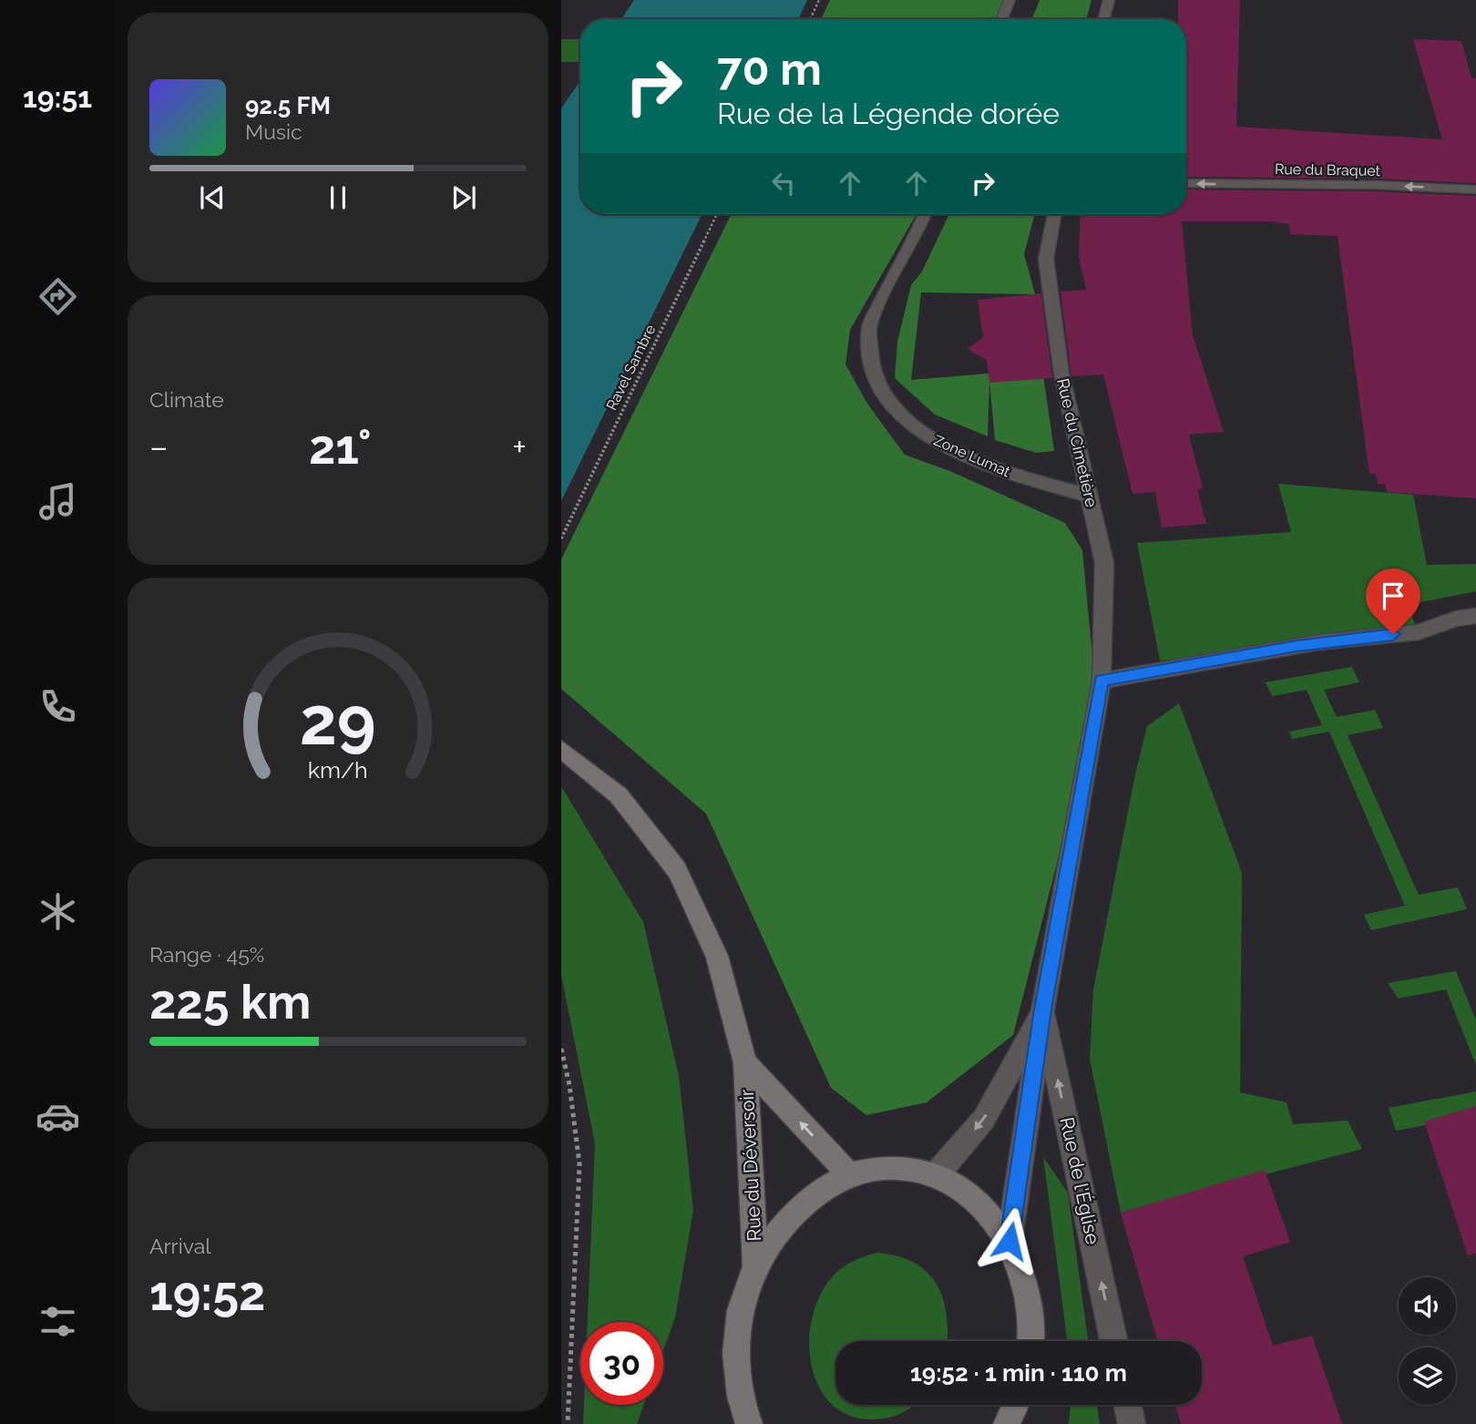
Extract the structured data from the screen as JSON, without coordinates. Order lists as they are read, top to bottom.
{
  "streets": {
    "main road": ["Rue du Déversoir"],
    "street": [
      "Rue du Braquet",
      "Rue du Cimetière",
      "Zone Lumat",
      "Rue de l'Église"
    ],
    "path": ["Ravel Sambre"]
  },
  "crossings": [
    ["Rue du Cimetière", "Zone Lumat"],
    ["Rue du Cimetière", "Rue de l'Église"]
  ],
  "one_way": ["Rue du Braquet"],
  "page": {
    "tabs": "19:51",
    "turn": ["70 m", "Rue de la Légende dorée"],
    "song": ["92.5 FM", "Music"],
    "tile": [
      "Climate",
      ["Range · 45%", "225 km"],
      ["Arrival", "19:52"]
    ],
    "heat": ["−", "21°", "+"],
    "limit": "30",
    "trip": "19:52 · 1 min · 110 m",
    "gauge": ["29", "km/h"]
  }
}
